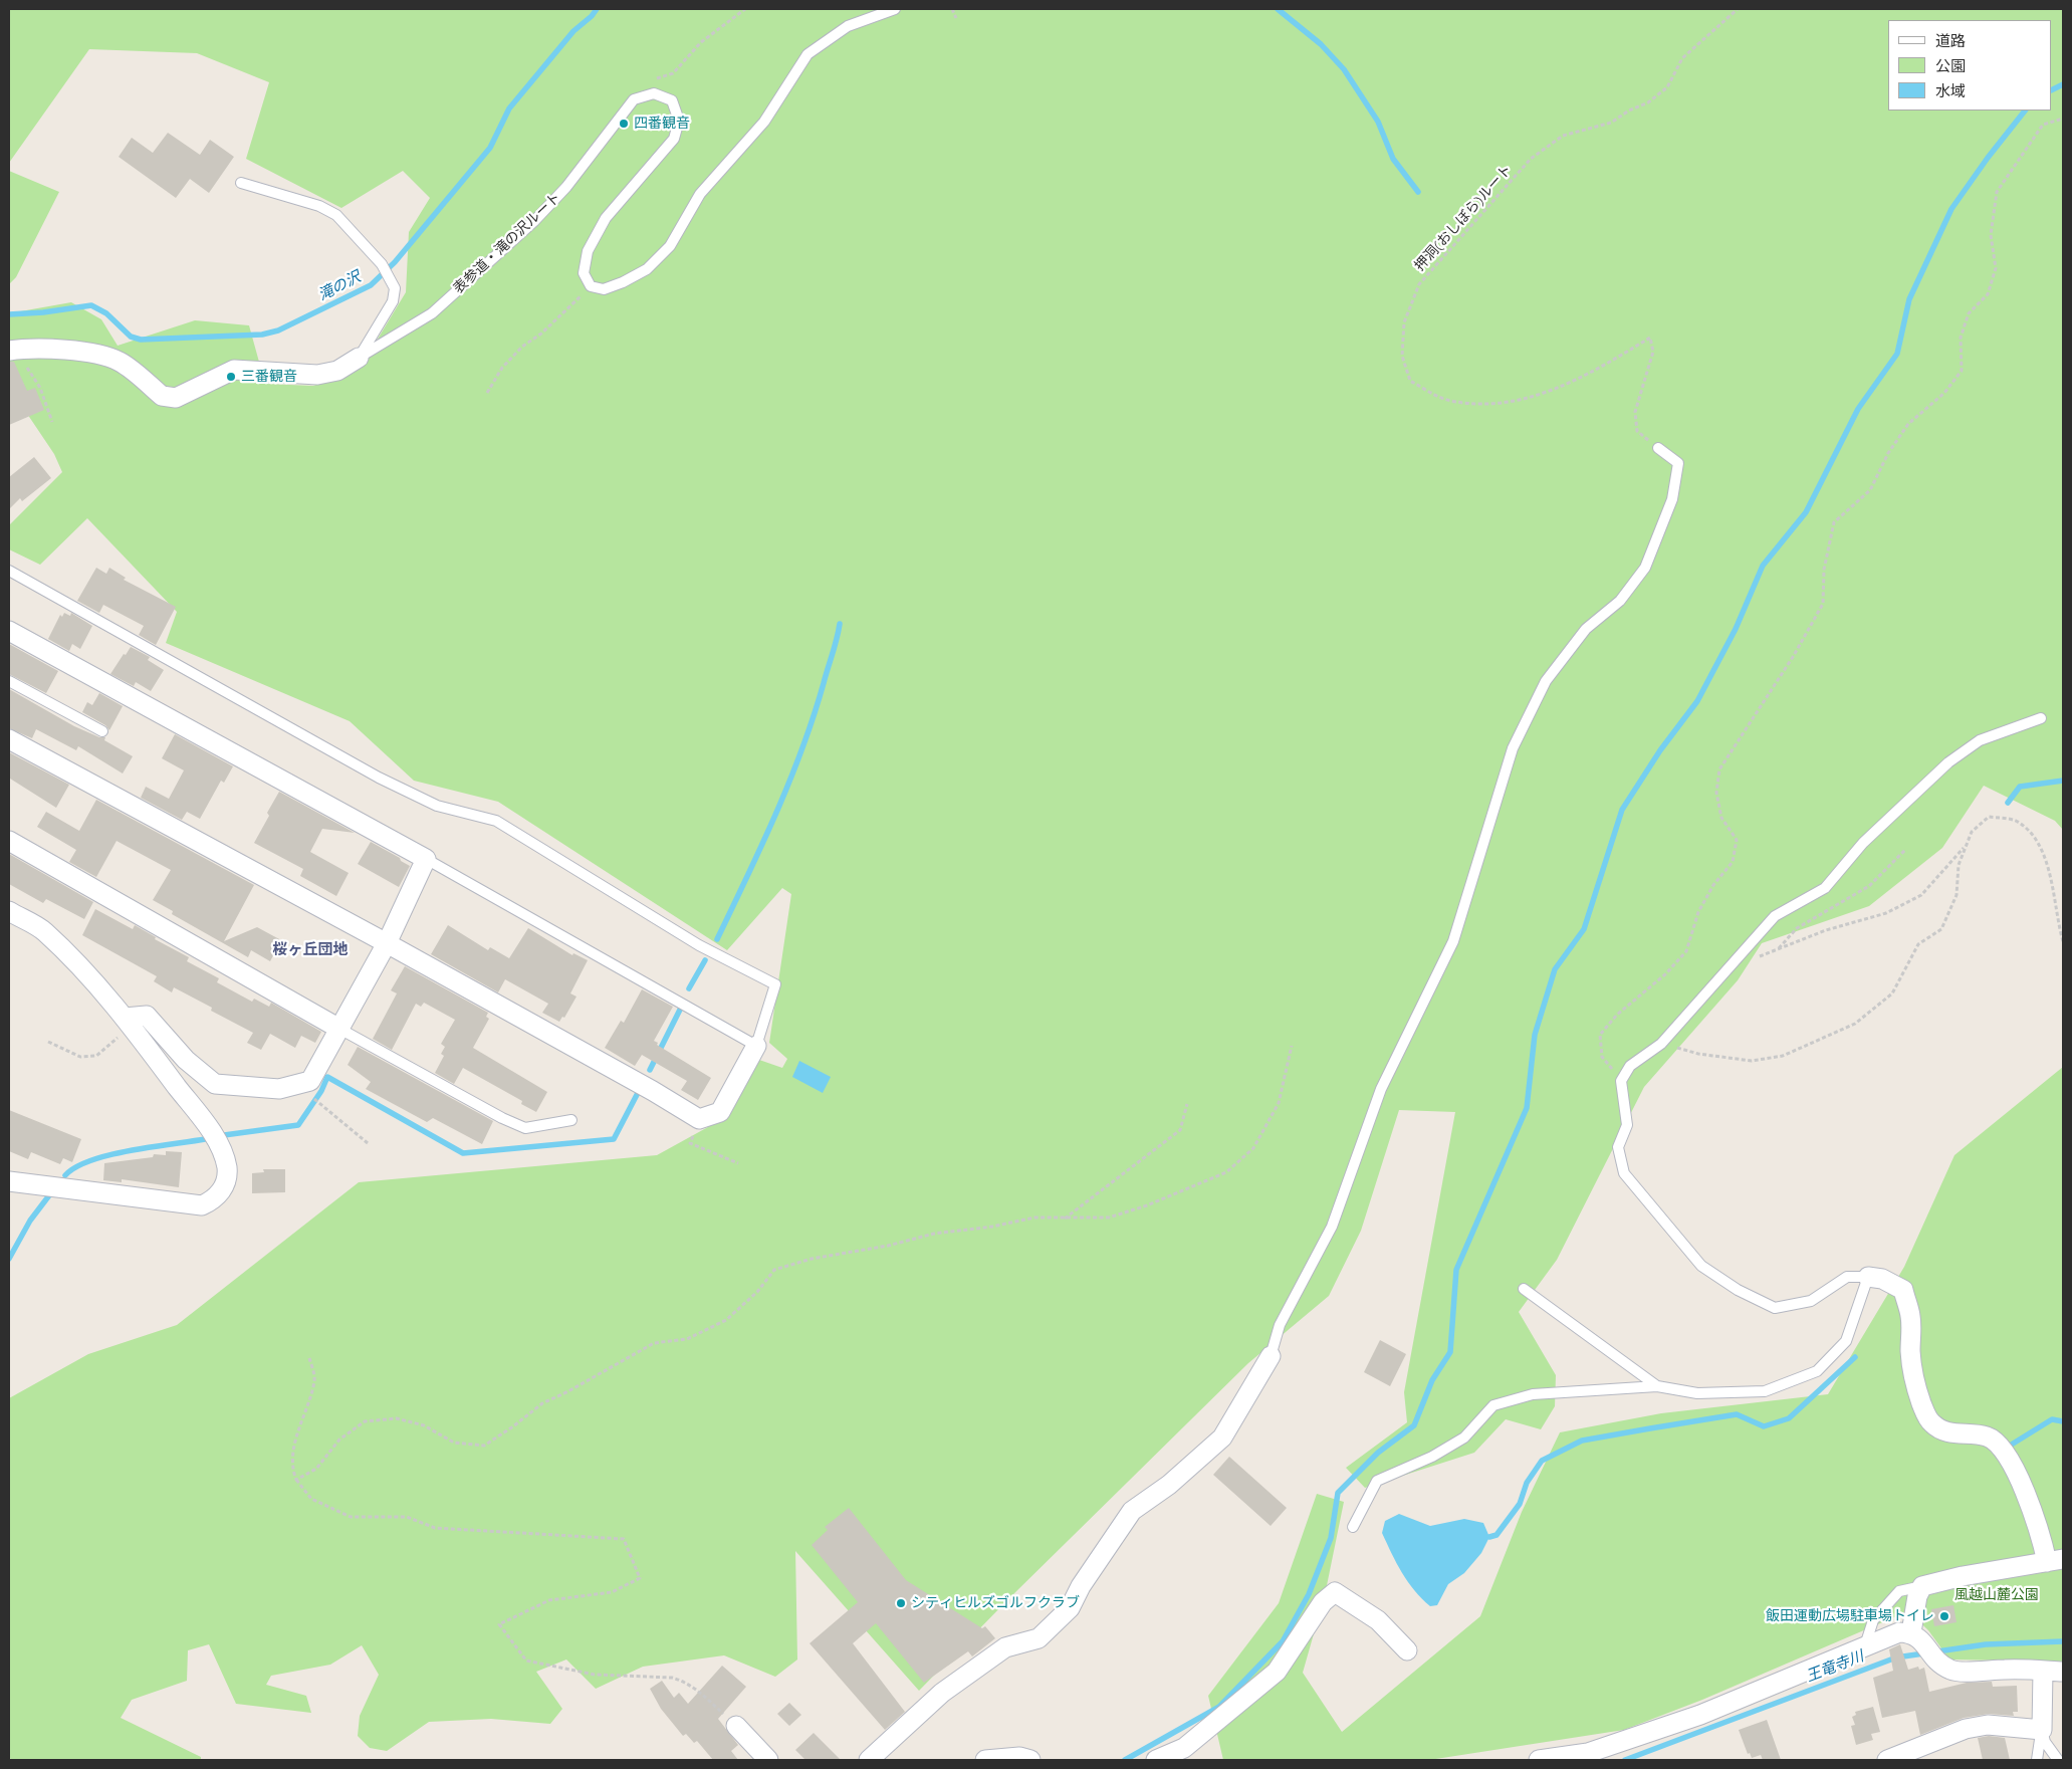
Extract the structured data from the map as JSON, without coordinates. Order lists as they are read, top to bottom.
{
  "streets": {
    "lane": ["表参道・滝の沢ルート"],
    "path": ["押洞(おしぼら)ルート"]
  },
  "districts": ["桜ヶ丘団地"],
  "water": ["滝の沢", "王竜寺川"],
  "parks": ["風越山麓公園"],
  "places": [
    "四番観音",
    "三番観音",
    "シティヒルズゴルフクラブ",
    "飯田運動広場駐車場トイレ"
  ],
  "legend": ["道路", "公園", "水域"]
}
